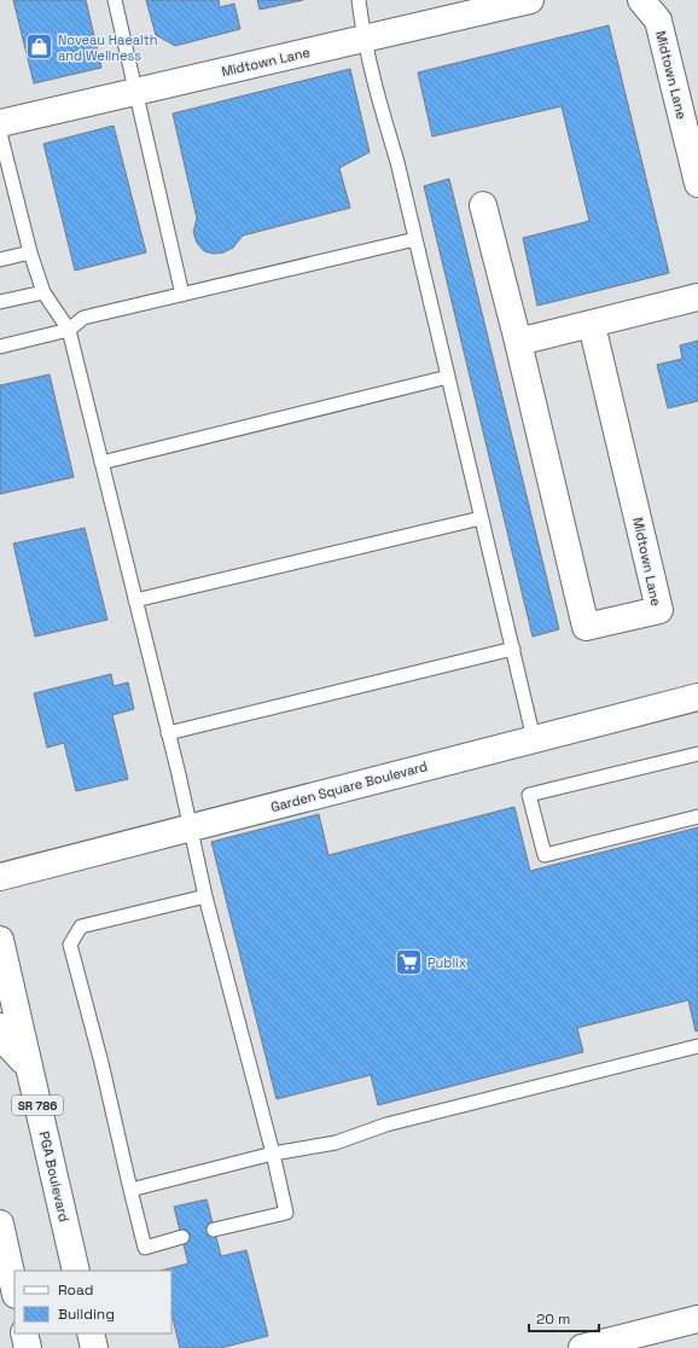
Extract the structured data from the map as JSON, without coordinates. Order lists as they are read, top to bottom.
{
  "streets": {
    "street": [
      "Midtown Lane",
      "Garden Square Boulevard",
      "SR 786",
      "PGA Boulevard"
    ]
  },
  "places": {
    "shop": ["Noveau Haealth and Wellness"],
    "supermarket": ["Publix"]
  },
  "legend": ["Road", "Building"],
  "scale_bar": "20 m"
}
